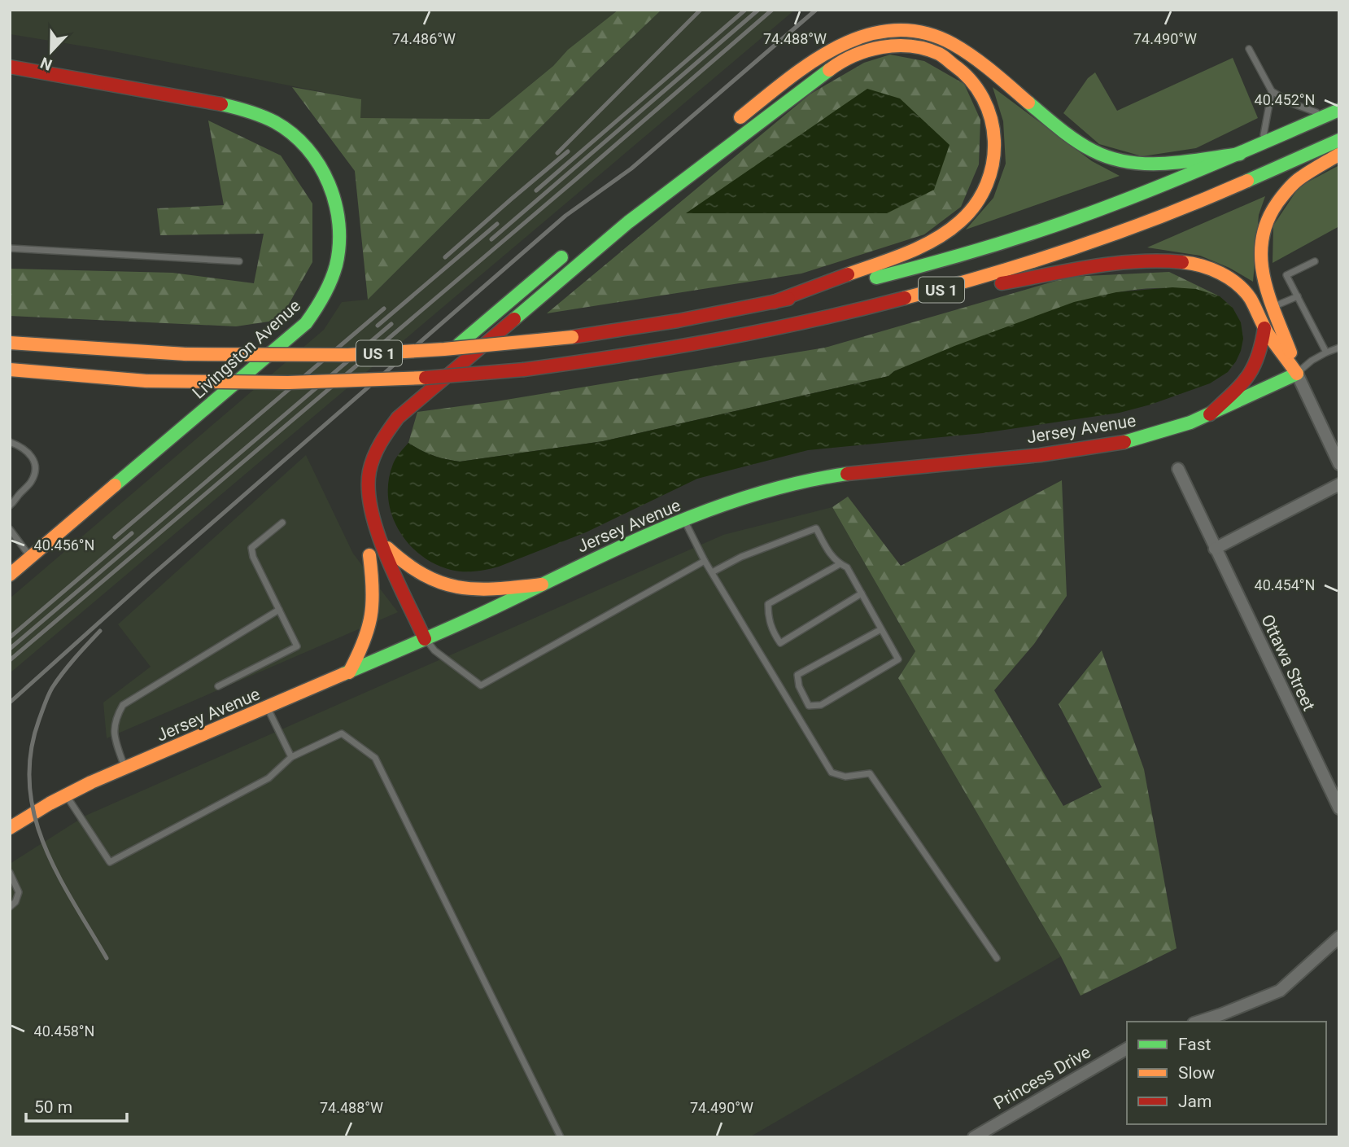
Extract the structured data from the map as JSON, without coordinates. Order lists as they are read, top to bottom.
{
  "streets": {
    "main road": ["US 1", "Livingston Avenue", "Jersey Avenue"],
    "street": ["Ottawa Street", "Princess Drive"]
  },
  "legend": ["Fast", "Slow", "Jam"],
  "scale_bar": "50 m",
  "north": "bottom",
  "coordinates": [
    "74.486°W",
    "74.488°W",
    "74.490°W",
    "40.452°N",
    "40.456°N",
    "40.454°N",
    "40.458°N"
  ]
}
